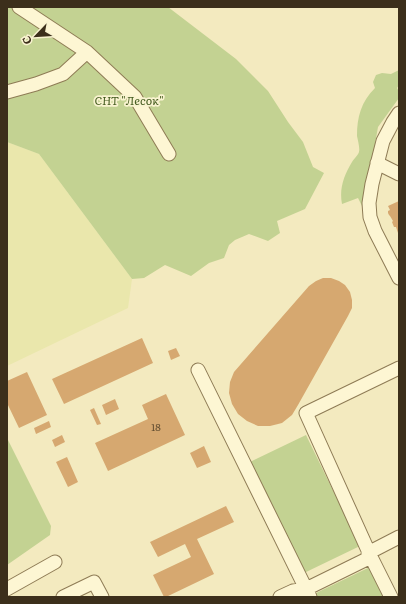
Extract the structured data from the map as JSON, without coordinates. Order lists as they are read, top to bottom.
{
  "parks": ["СНТ \"Лесок\""],
  "house_numbers": ["18"],
  "north": "bottom left"
}
